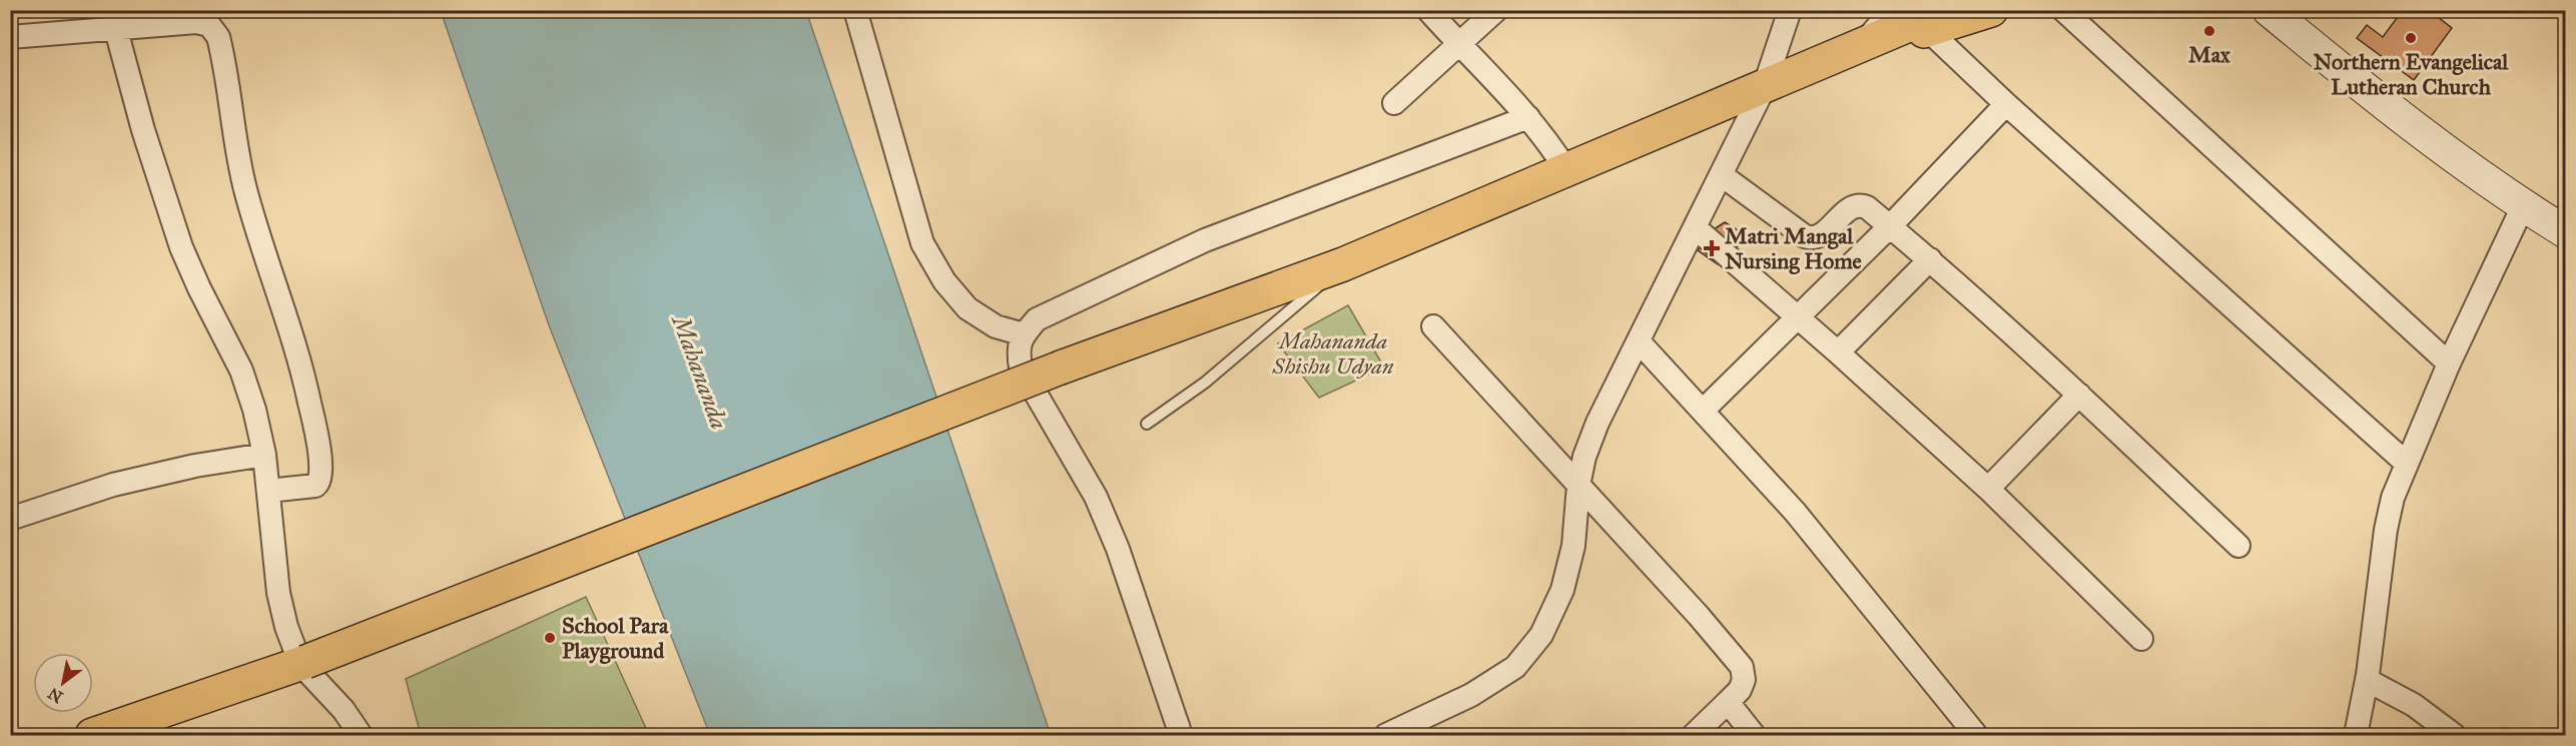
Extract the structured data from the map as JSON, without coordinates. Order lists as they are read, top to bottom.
{
  "water": ["Mahananda"],
  "parks": ["Mahananda Shishu Udyan"],
  "places": {
    "other": ["Max", "Northern Evangelical Lutheran Church", "School Para Playground"],
    "health": ["Matri Mangal Nursing Home"]
  },
  "north": "bottom left"
}
